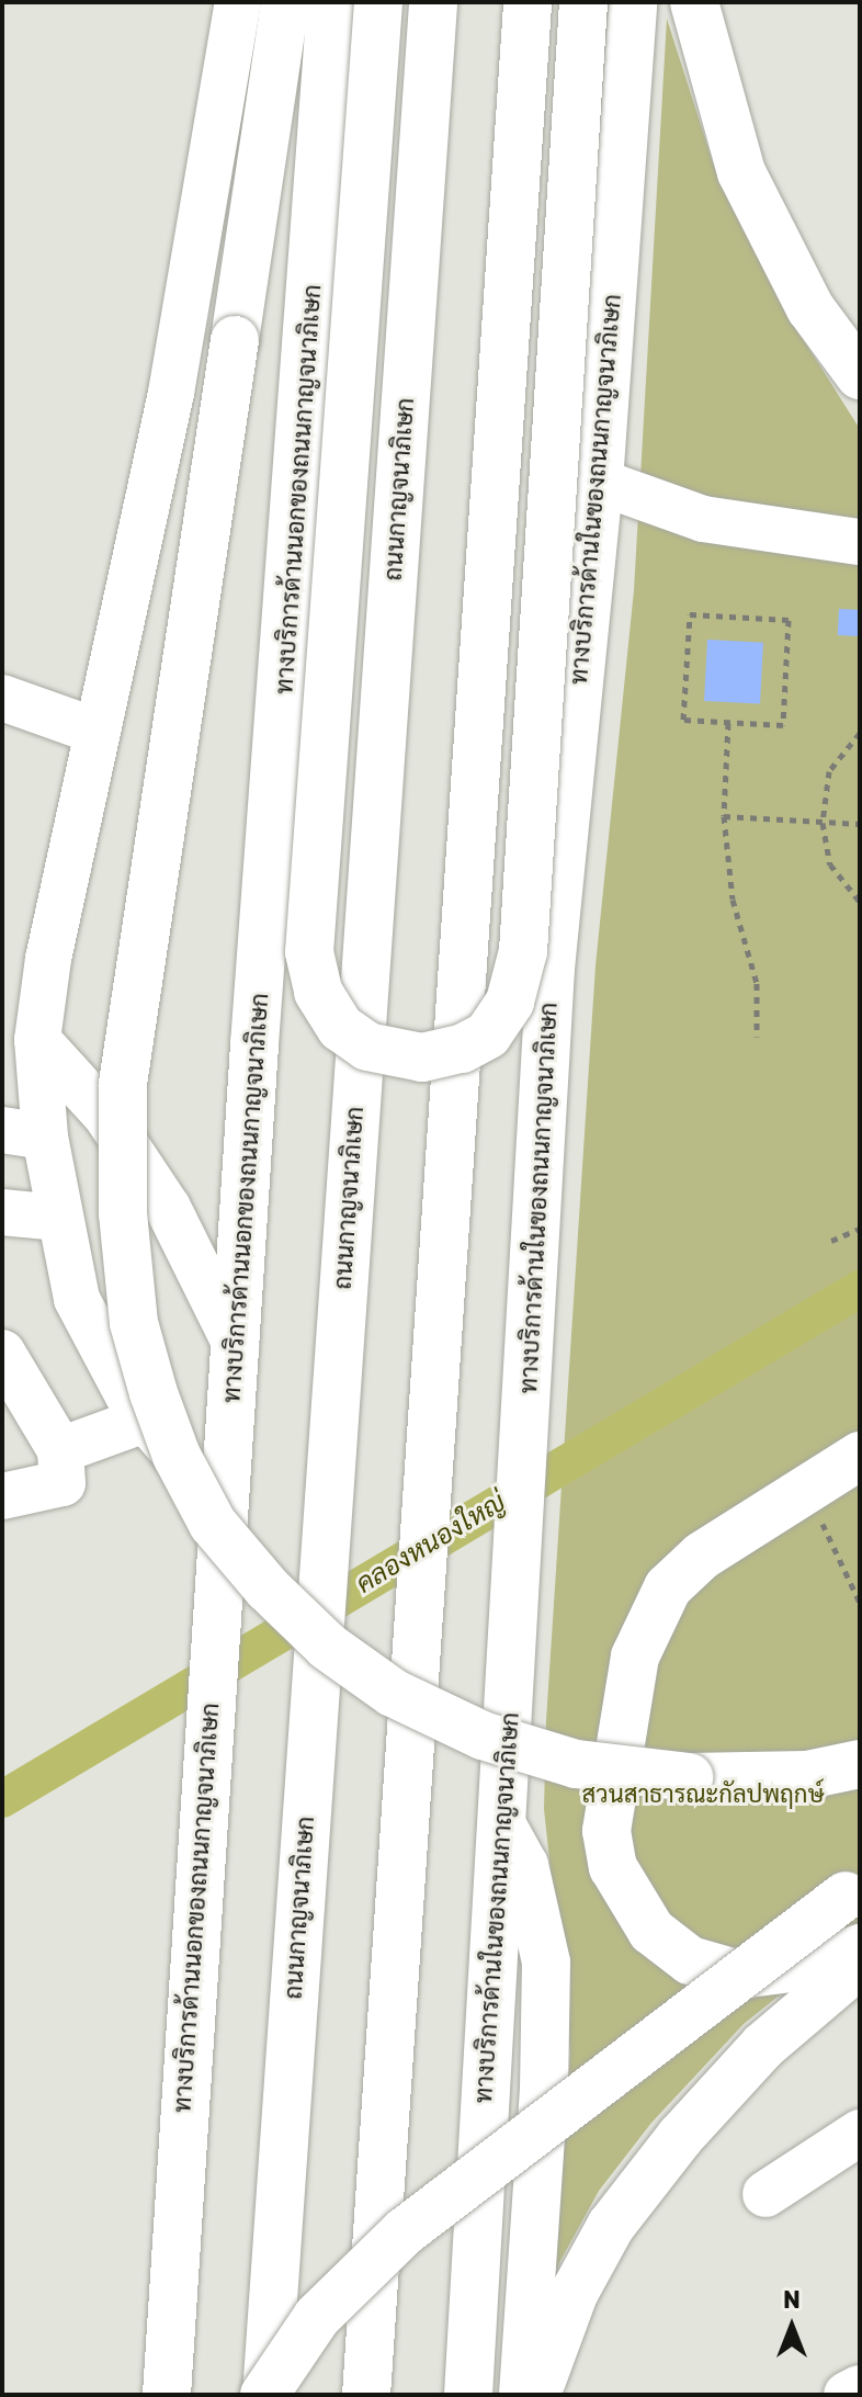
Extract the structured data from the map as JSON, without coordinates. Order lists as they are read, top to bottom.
{
  "streets": {
    "main road": ["ทางบริการด้านนอกของถนนกาญจนาภิเษก", "ถนนกาญจนาภิเษก", "ทางบริการด้านในของถนนกาญจนาภิเษก"]
  },
  "water": ["คลองหนองใหญ่"],
  "parks": ["สวนสาธารณะกัลปพฤกษ์"],
  "north": "top"
}
